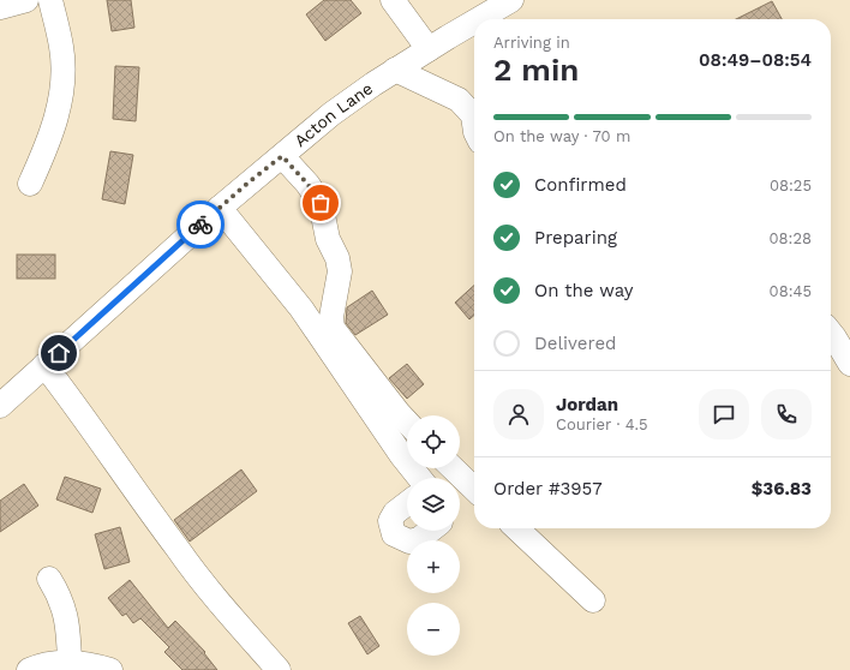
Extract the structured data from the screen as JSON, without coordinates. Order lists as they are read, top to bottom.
{
  "streets": {
    "street": ["Acton Lane"]
  },
  "page": {
    "heading": ["2 min", "Arriving in", "08:49–08:54"],
    "panel": [
      "Jordan",
      "Courier · 4.5",
      "Order #3957",
      "$36.83"
    ],
    "bar": "On the way · 70 m",
    "list": [
      ["Confirmed", "08:25"],
      ["Preparing", "08:28"],
      ["On the way", "08:45"],
      "Delivered"
    ],
    "map_buttons": ["+", "−"]
  }
}
